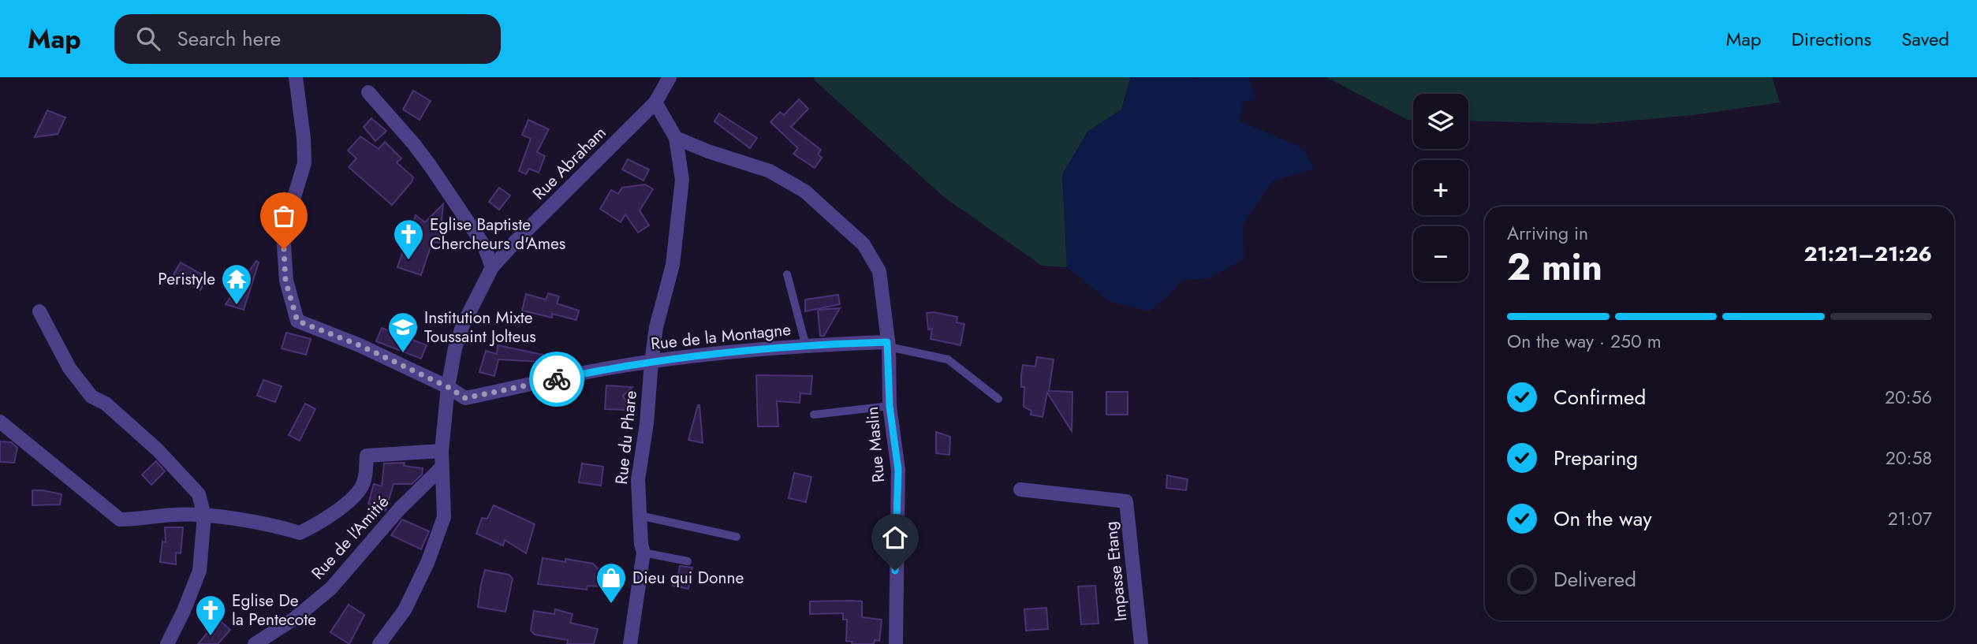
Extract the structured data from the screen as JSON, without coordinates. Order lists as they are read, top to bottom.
{
  "streets": {
    "street": [
      "Rue Abraham",
      "Rue de la Montagne",
      "Rue du Phare",
      "Rue Maslin",
      "Rue de l'Amitié",
      "Impasse Etang"
    ]
  },
  "crossings": [
    ["Rue Abraham", "Rue de la Montagne"],
    ["Rue Abraham", "Rue de l'Amitié"],
    ["Rue de la Montagne", "Rue du Phare"],
    ["Rue de la Montagne", "Rue Maslin"],
    ["Rue du Phare", "Rue Maslin"]
  ],
  "places": {
    "church": ["Eglise Baptiste Chercheurs d'Ames", "Eglise De la Pentecote"],
    "temple": ["Peristyle"],
    "school or university": ["Institution Mixte Toussaint Jolteus"],
    "shop": ["Dieu qui Donne"]
  },
  "page": {
    "header": "Map",
    "search": "Search here",
    "nav": ["Map", "Directions", "Saved"],
    "map_buttons": ["+", "−"],
    "heading": ["2 min", "Arriving in", "21:21–21:26"],
    "bar": "On the way · 250 m",
    "list": [
      ["Confirmed", "20:56"],
      ["Preparing", "20:58"],
      ["On the way", "21:07"],
      "Delivered"
    ]
  }
}
